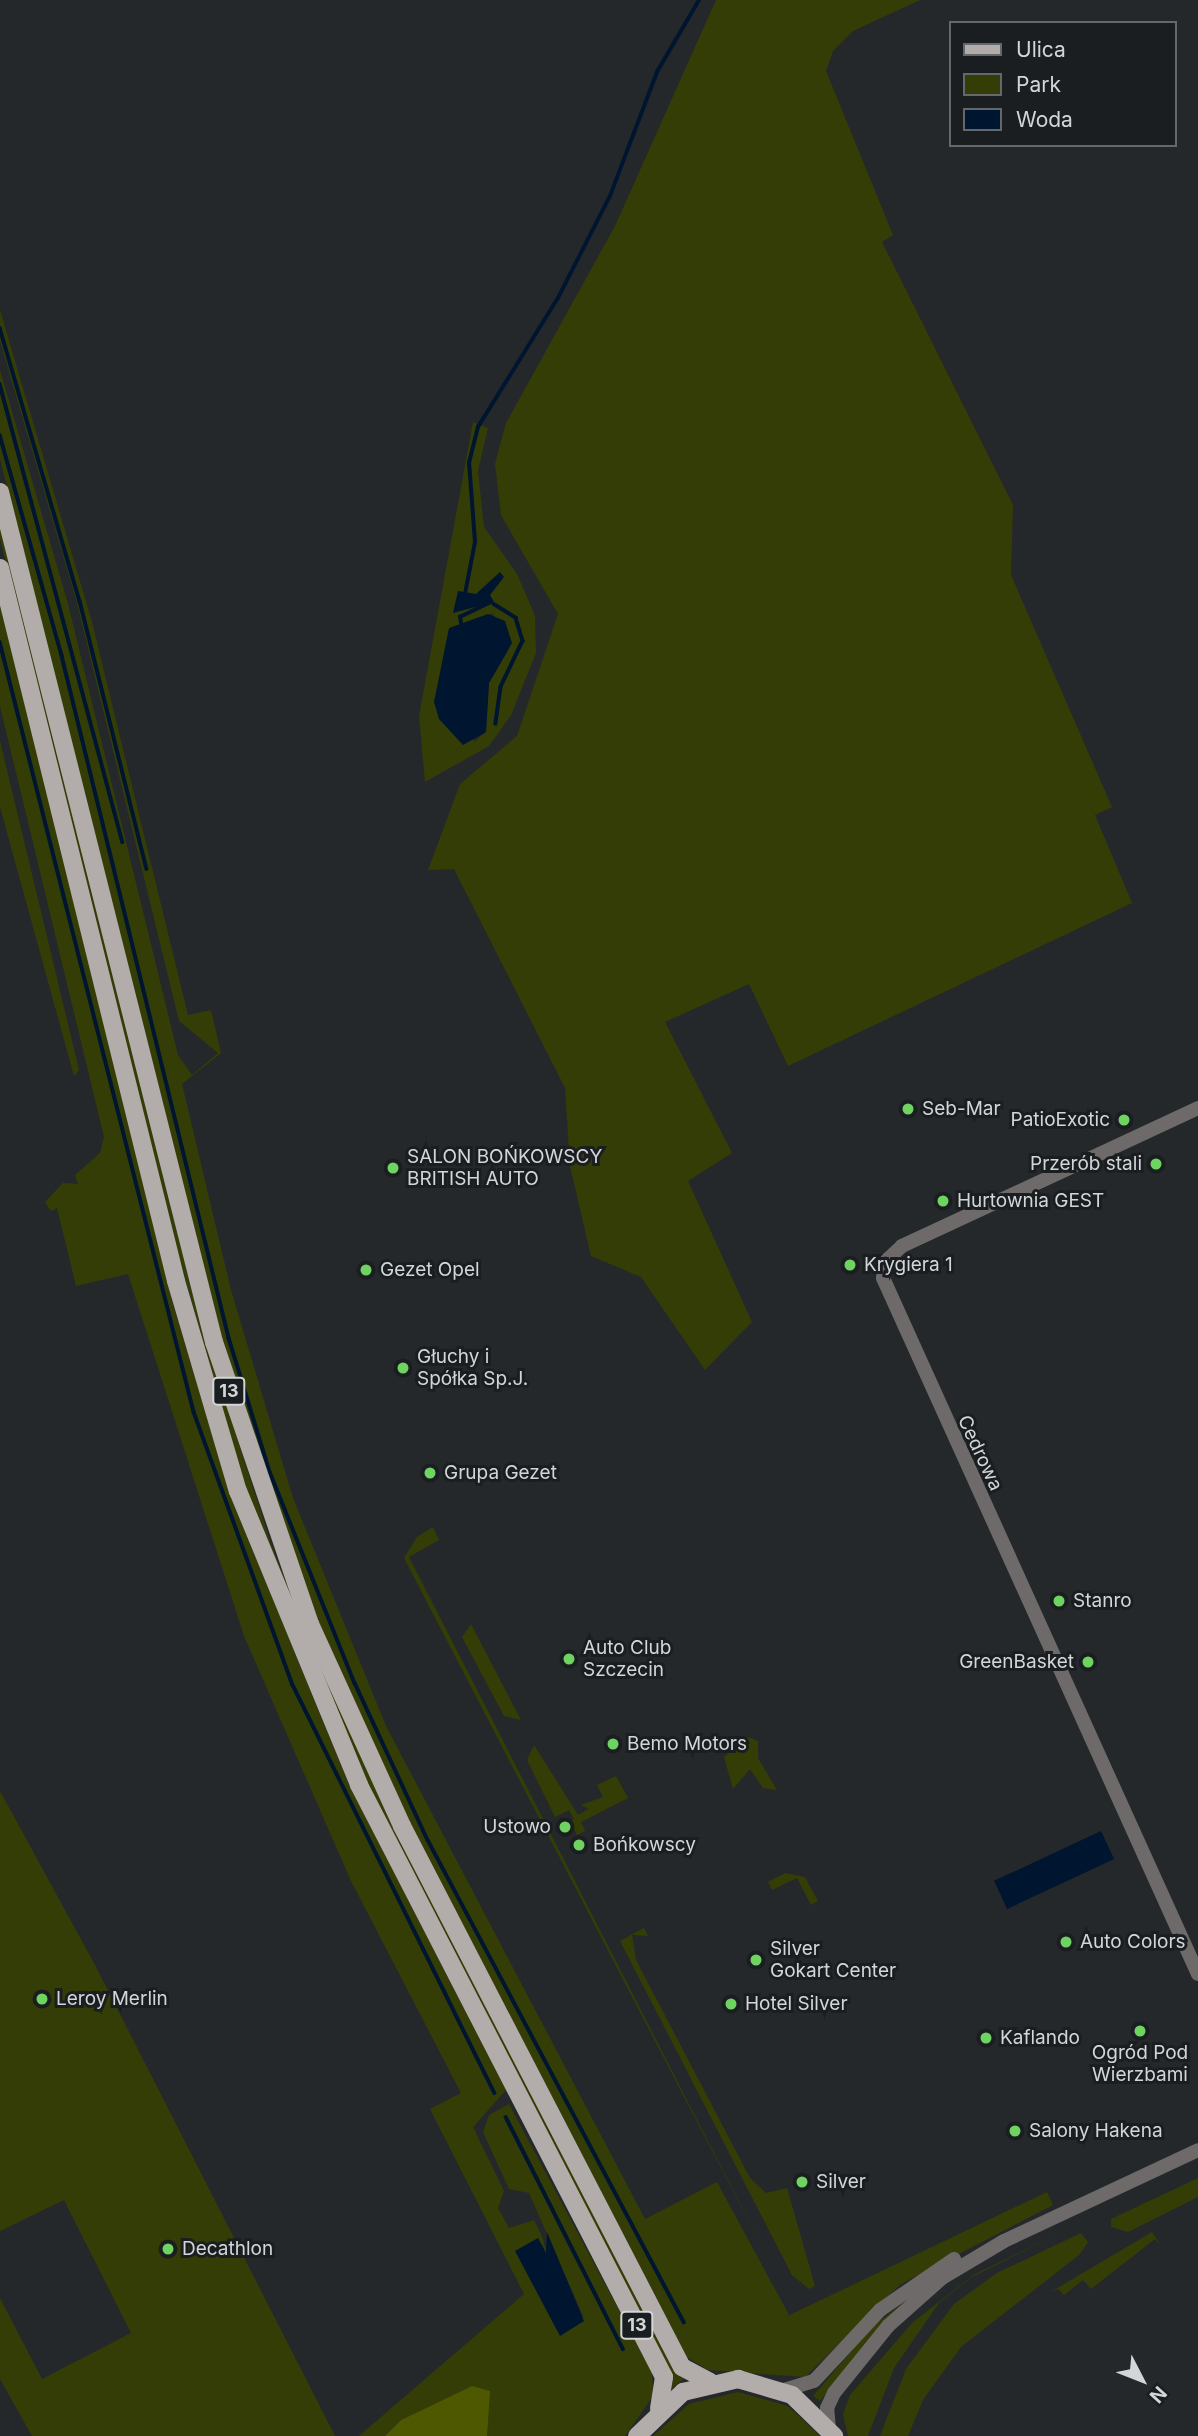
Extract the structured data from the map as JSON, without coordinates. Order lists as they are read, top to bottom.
{
  "streets": {
    "main road": ["13"],
    "street": ["Cedrowa"]
  },
  "places": [
    "Seb-Mar",
    "PatioExotic",
    "Przerób stali",
    "SALON BOŃKOWSCY BRITISH AUTO",
    "Hurtownia GEST",
    "Krygiera 1",
    "Gezet Opel",
    "Głuchy i Spółka Sp.J.",
    "Grupa Gezet",
    "Stanro",
    "Auto Club Szczecin",
    "GreenBasket",
    "Bemo Motors",
    "Ustowo",
    "Bońkowscy",
    "Auto Colors",
    "Silver Gokart Center",
    "Leroy Merlin",
    "Hotel Silver",
    "Ogród Pod Wierzbami",
    "Kaflando",
    "Salony Hakena",
    "Silver",
    "Decathlon"
  ],
  "legend": ["Ulica", "Park", "Woda"],
  "north": "bottom right"
}
